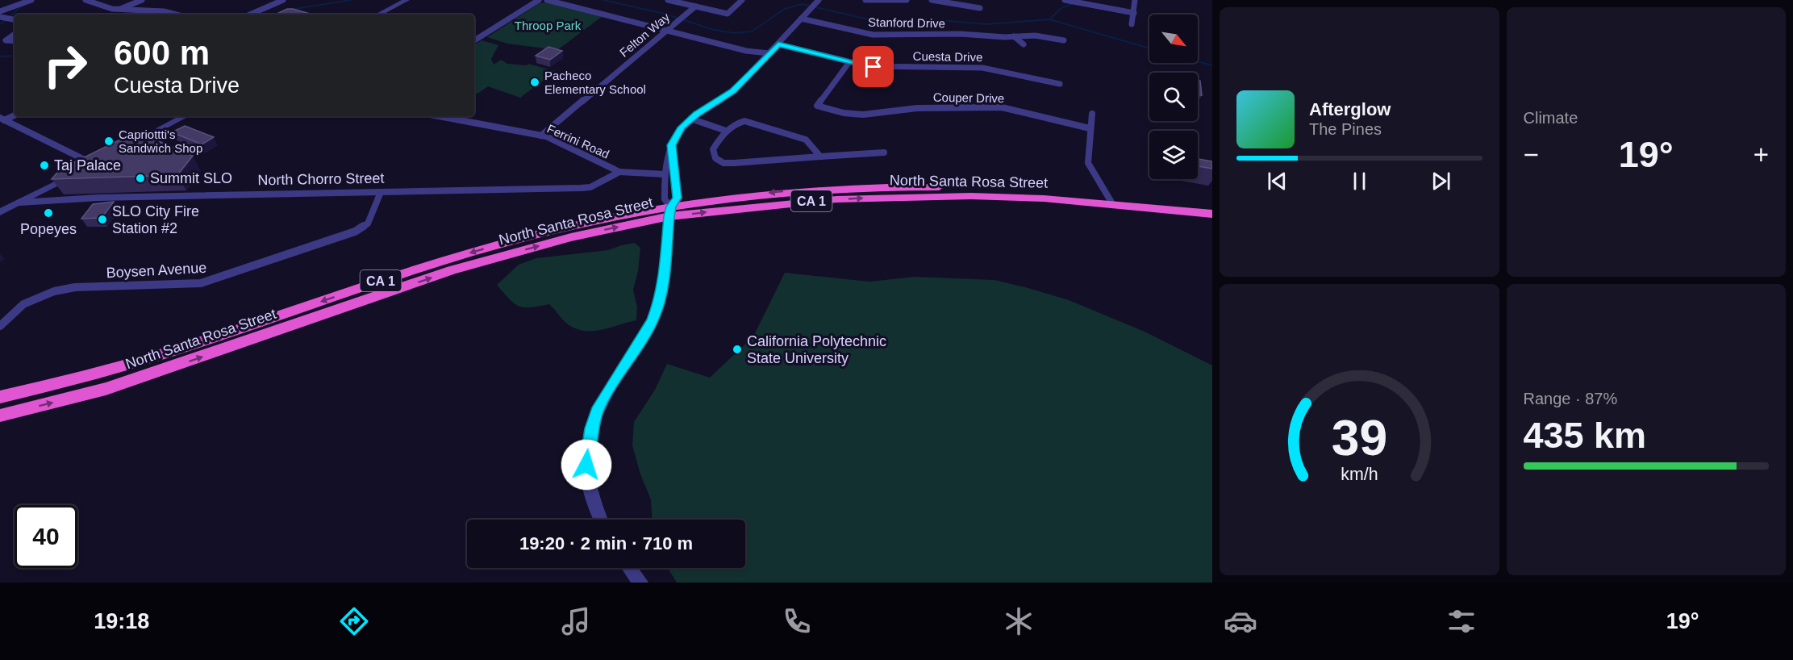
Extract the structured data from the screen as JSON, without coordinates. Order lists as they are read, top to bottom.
{
  "streets": {
    "highway": ["North Santa Rosa Street", "CA 1"],
    "street": [
      "Stanford Drive",
      "Felton Way",
      "Cuesta Drive",
      "Couper Drive",
      "Ferrini Road",
      "North Chorro Street",
      "Boysen Avenue"
    ]
  },
  "crossings": [
    ["Felton Way", "Ferrini Road"],
    ["Cuesta Drive", "Couper Drive"],
    ["Ferrini Road", "North Chorro Street"],
    ["North Chorro Street", "Boysen Avenue"]
  ],
  "parks": ["Throop Park"],
  "places": [
    "Pacheco Elementary School",
    "Capriottti's Sandwich Shop",
    "Taj Palace",
    "Summit SLO",
    "Popeyes",
    "SLO City Fire Station #2",
    "California Polytechnic State University"
  ],
  "north": "bottom right",
  "page": {
    "tile": [
      "Climate",
      ["Range · 87%", "435 km"]
    ],
    "turn": ["600 m", "Cuesta Drive"],
    "song": ["Afterglow", "The Pines"],
    "heat": ["−", "19°", "+"],
    "limit": "40",
    "trip": "19:20 · 2 min · 710 m",
    "tabs": ["19:18", "19°"],
    "gauge": ["39", "km/h"]
  }
}
